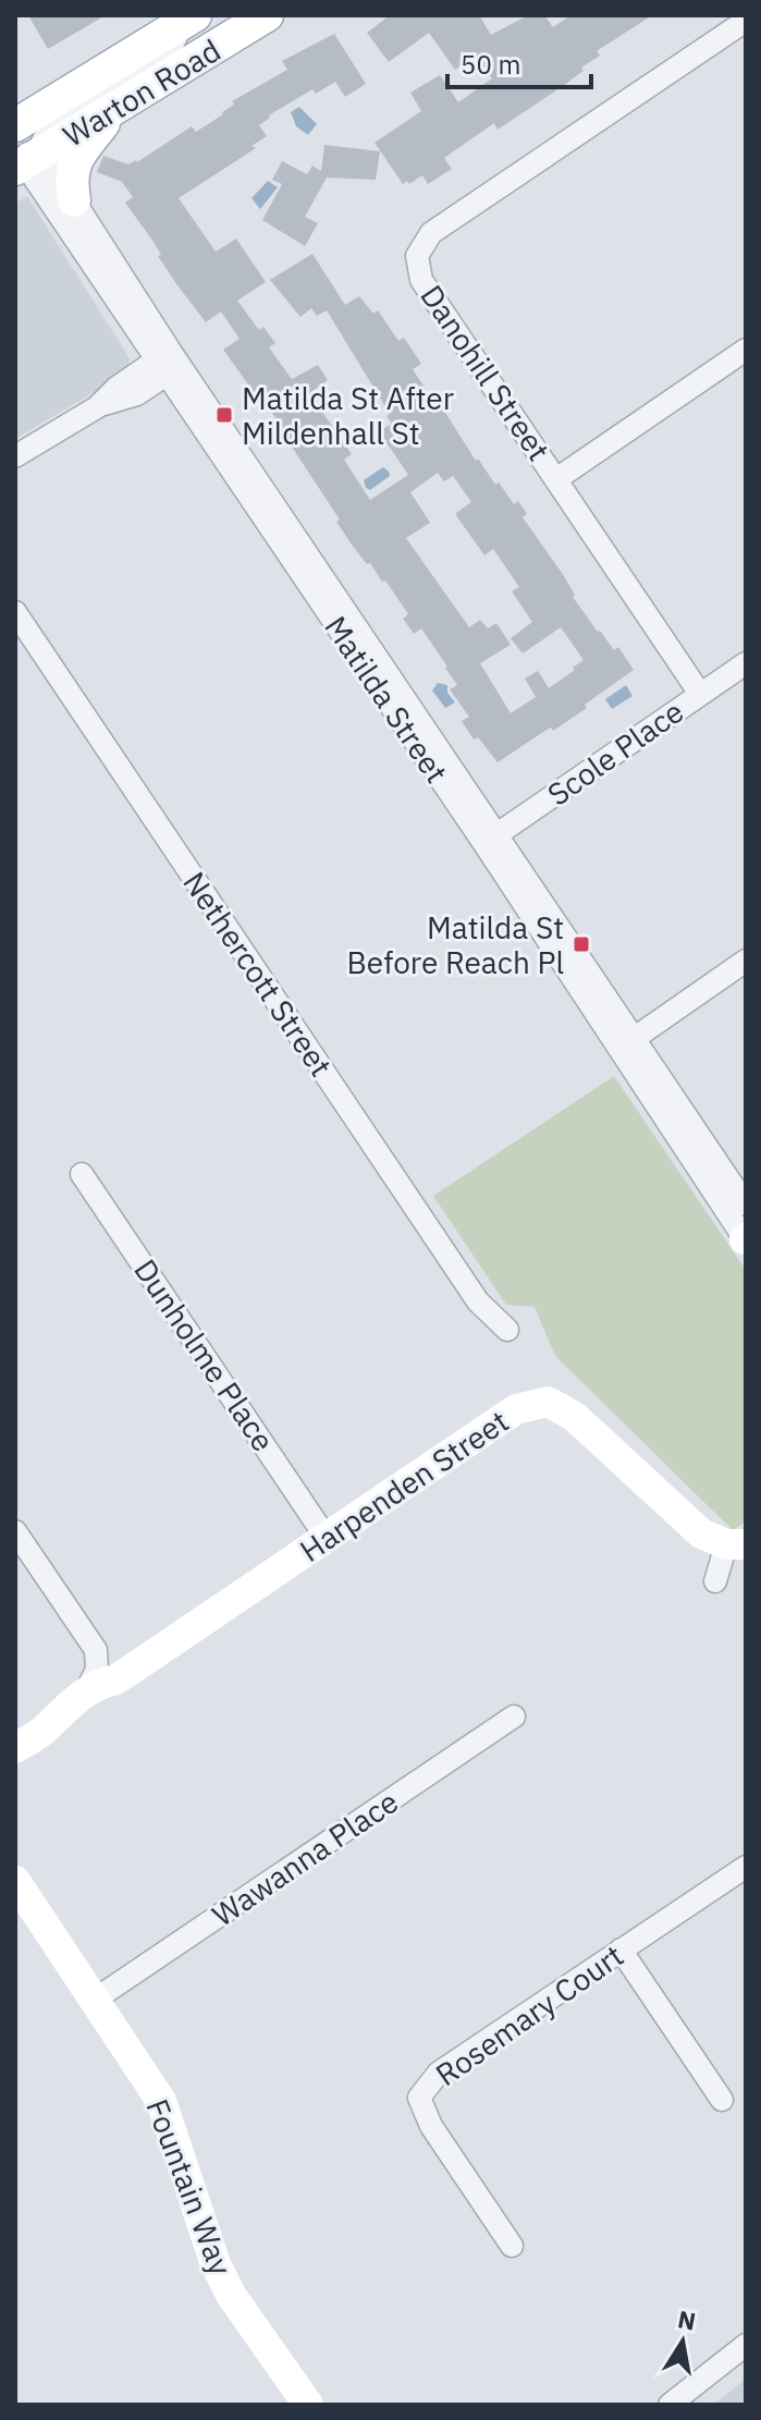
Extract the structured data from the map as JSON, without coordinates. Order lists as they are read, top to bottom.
{
  "streets": {
    "main road": ["Warton Road"],
    "street": [
      "Danohill Street",
      "Matilda Street",
      "Scole Place",
      "Nethercott Street",
      "Dunholme Place",
      "Harpenden Street",
      "Wawanna Place",
      "Rosemary Court",
      "Fountain Way"
    ]
  },
  "crossings": [
    ["Warton Road", "Matilda Street"],
    ["Danohill Street", "Scole Place"],
    ["Matilda Street", "Scole Place"],
    ["Dunholme Place", "Harpenden Street"],
    ["Wawanna Place", "Fountain Way"]
  ],
  "places": {
    "transit": ["Matilda St After Mildenhall St", "Matilda St Before Reach Pl"]
  },
  "scale_bar": "50 m",
  "north": "top"
}
